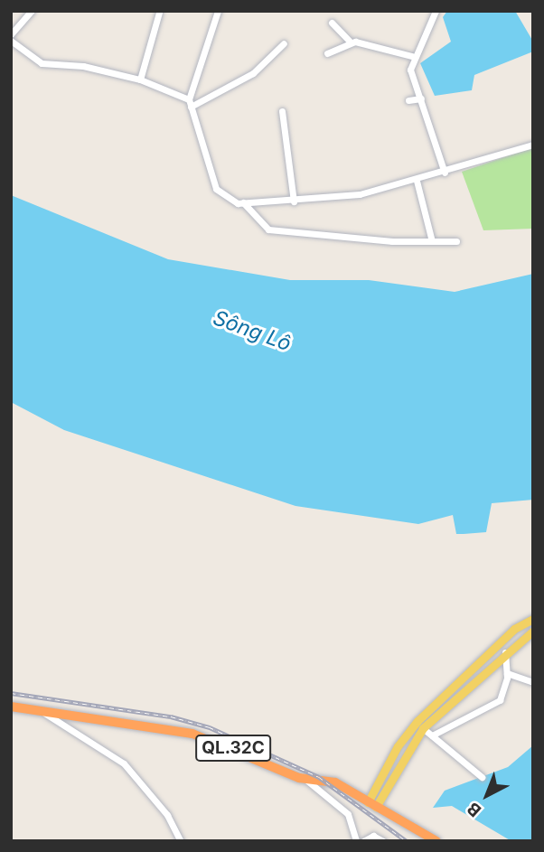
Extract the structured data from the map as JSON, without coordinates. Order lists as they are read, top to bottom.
{
  "streets": {
    "highway": ["QL.32C"]
  },
  "water": ["Sông Lô"],
  "north": "bottom left"
}
